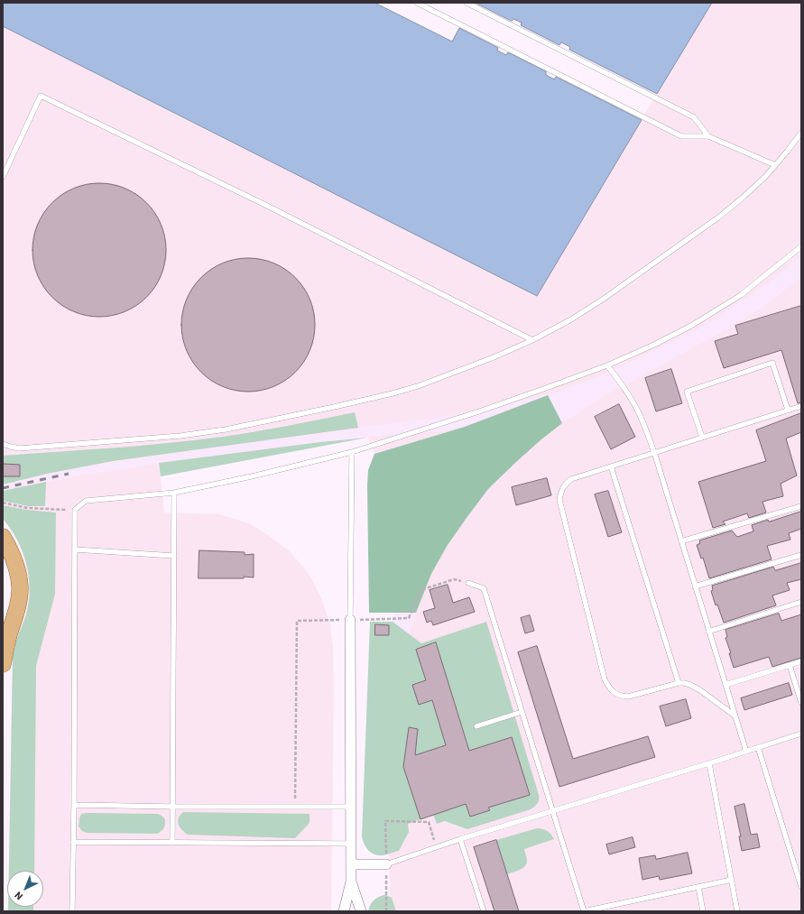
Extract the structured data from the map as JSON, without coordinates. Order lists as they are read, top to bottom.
{
  "north": "bottom left"
}
